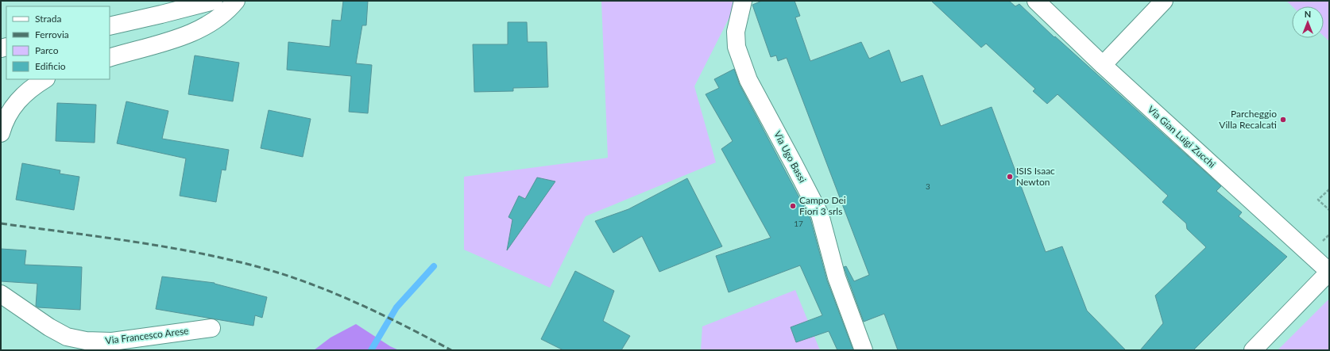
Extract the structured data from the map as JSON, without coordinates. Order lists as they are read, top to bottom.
{
  "streets": {
    "street": ["Via Gian Luigi Zucchi", "Via Ugo Bassi", "Via Francesco Arese"]
  },
  "places": ["Parcheggio Villa Recalcati", "ISIS Isaac Newton", "Campo Dei Fiori 3 srls"],
  "house_numbers": ["3", "17"],
  "legend": [
    "Strada",
    "Ferrovia",
    "Parco",
    "Edificio"
  ],
  "north": "top"
}
